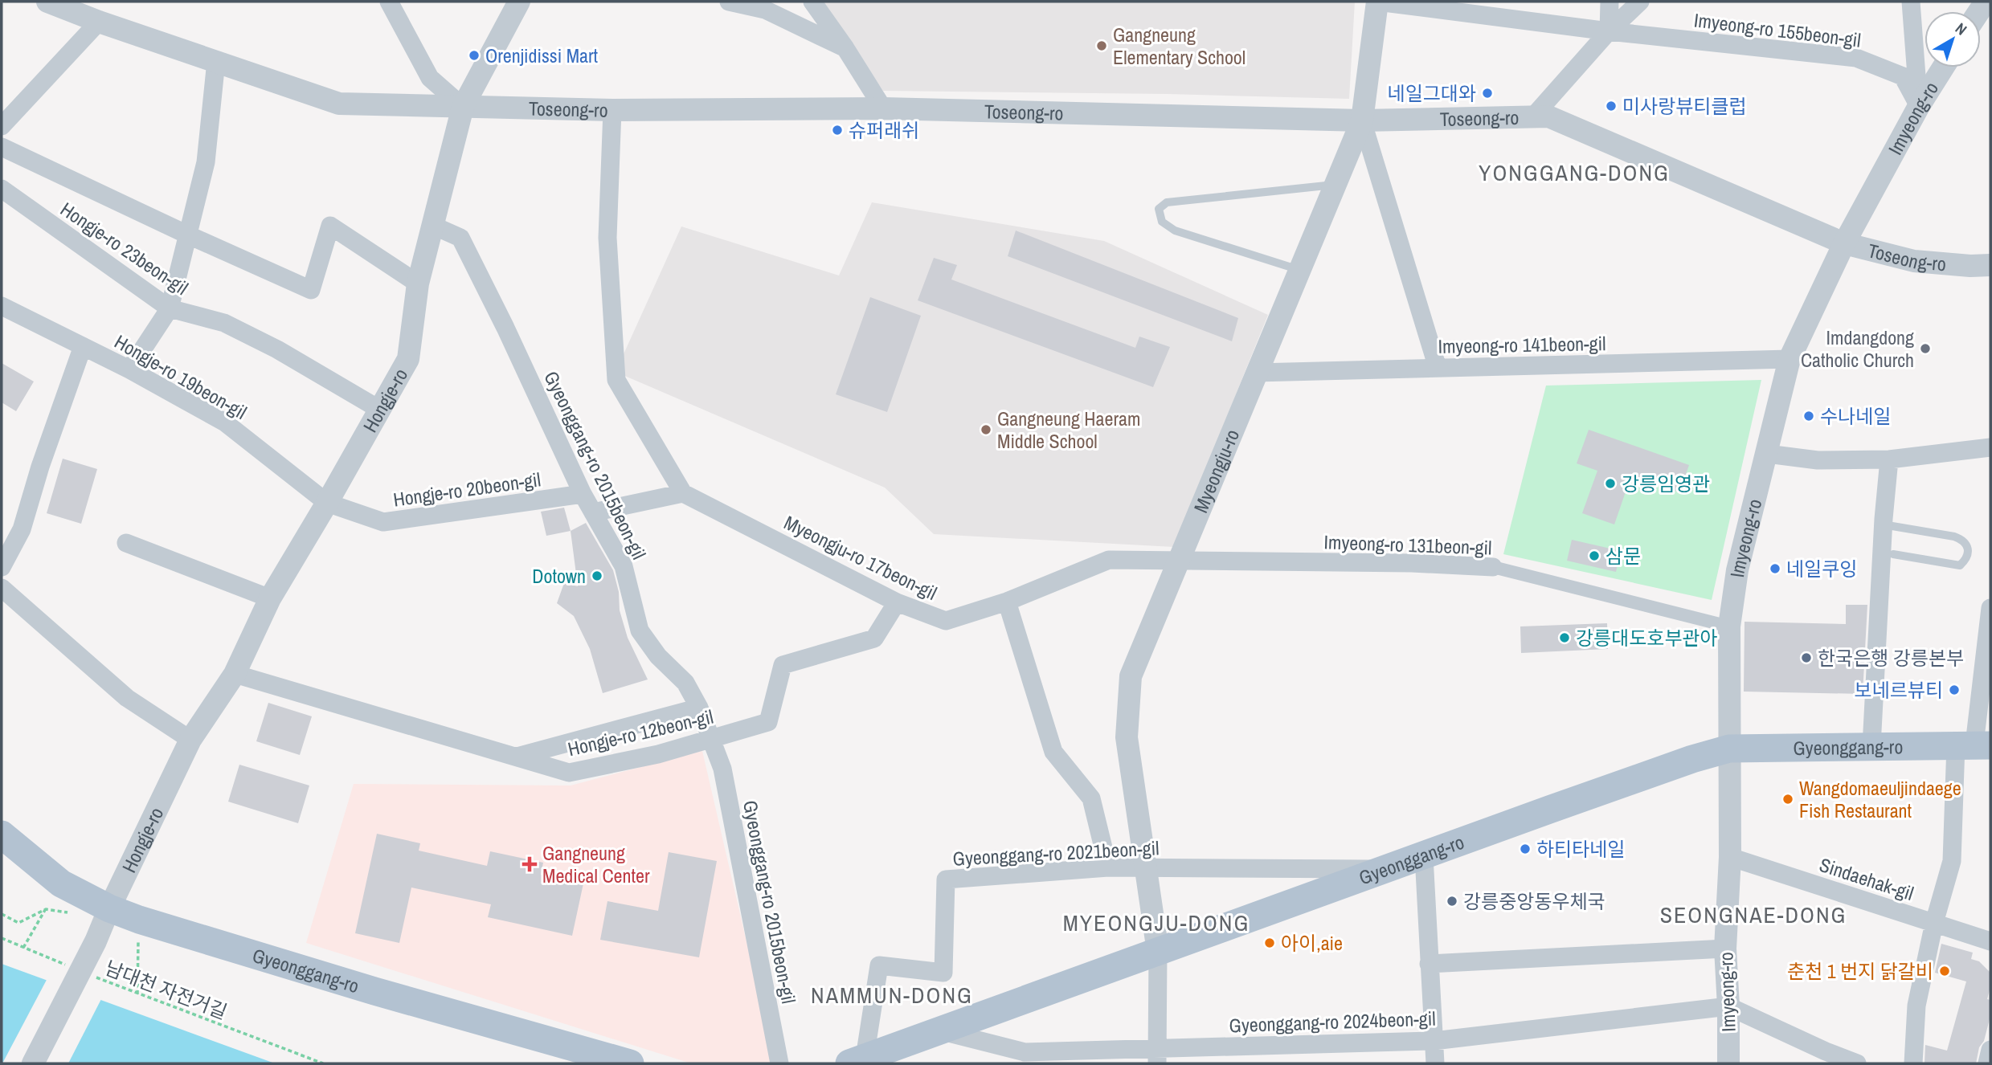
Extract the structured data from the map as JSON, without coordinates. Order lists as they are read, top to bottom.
{
  "streets": {
    "main road": ["Gyeonggang-ro"],
    "street": [
      "Imyeong-ro 155beon-gil",
      "Toseong-ro",
      "Imyeong-ro",
      "Hongje-ro 23beon-gil",
      "Imyeong-ro 141beon-gil",
      "Hongje-ro 19beon-gil",
      "Hongje-ro",
      "Gyeonggang-ro 2015beon-gil",
      "Myeongju-ro",
      "Hongje-ro 20beon-gil",
      "Imyeong-ro 131beon-gil",
      "Myeongju-ro 17beon-gil",
      "Hongje-ro 12beon-gil",
      "Gyeonggang-ro 2021beon-gil",
      "Sindaehak-gil",
      "Gyeonggang-ro 2024beon-gil"
    ],
    "path": ["남대천 자전거길"]
  },
  "crossings": [
    ["Imyeong-ro 155beon-gil", "Imyeong-ro"],
    ["Imyeong-ro 155beon-gil", "Myeongju-ro"],
    ["Toseong-ro", "Imyeong-ro"],
    ["Toseong-ro", "Hongje-ro"],
    ["Toseong-ro", "Myeongju-ro"],
    ["Imyeong-ro", "Imyeong-ro 141beon-gil"],
    ["Imyeong-ro", "Imyeong-ro 131beon-gil"],
    ["Imyeong-ro", "Gyeonggang-ro"],
    ["Imyeong-ro", "Sindaehak-gil"],
    ["Imyeong-ro", "Gyeonggang-ro 2024beon-gil"],
    ["Hongje-ro 23beon-gil", "Hongje-ro"],
    ["Imyeong-ro 141beon-gil", "Myeongju-ro"],
    ["Hongje-ro 19beon-gil", "Hongje-ro"],
    ["Hongje-ro 19beon-gil", "Hongje-ro 20beon-gil"],
    ["Hongje-ro", "Gyeonggang-ro 2015beon-gil"],
    ["Hongje-ro", "Hongje-ro 20beon-gil"],
    ["Hongje-ro", "Hongje-ro 12beon-gil"],
    ["Hongje-ro", "Gyeonggang-ro"],
    ["Gyeonggang-ro 2015beon-gil", "Hongje-ro 20beon-gil"],
    ["Gyeonggang-ro 2015beon-gil", "Hongje-ro 12beon-gil"],
    ["Myeongju-ro", "Imyeong-ro 131beon-gil"],
    ["Myeongju-ro", "Myeongju-ro 17beon-gil"],
    ["Myeongju-ro", "Gyeonggang-ro"],
    ["Myeongju-ro", "Gyeonggang-ro 2021beon-gil"],
    ["Imyeong-ro 131beon-gil", "Myeongju-ro 17beon-gil"],
    ["Myeongju-ro 17beon-gil", "Hongje-ro 12beon-gil"],
    ["Gyeonggang-ro", "Gyeonggang-ro 2021beon-gil"],
    ["Gyeonggang-ro", "Gyeonggang-ro 2024beon-gil"]
  ],
  "districts": [
    "YONGGANG-DONG",
    "SEONGNAE-DONG",
    "MYEONGJU-DONG",
    "NAMMUN-DONG"
  ],
  "places": {
    "other": [
      "Gangneung Elementary School",
      "Orenjidissi Mart",
      "네일그대와",
      "미사랑뷰티클럽",
      "슈퍼래쉬",
      "Imdangdong Catholic Church",
      "수나네일",
      "Gangneung Haeram Middle School",
      "강릉임영관",
      "삼문",
      "네일쿠잉",
      "Dotown",
      "강릉대도호부관아",
      "한국은행 강릉본부",
      "보네르뷰티",
      "Wangdomaeuljindaege Fish Restaurant",
      "하티타네일",
      "강릉중앙동우체국",
      "아이,aie",
      "춘천 1 번지 닭갈비"
    ],
    "health": ["Gangneung Medical Center"]
  },
  "north": "top right"
}
